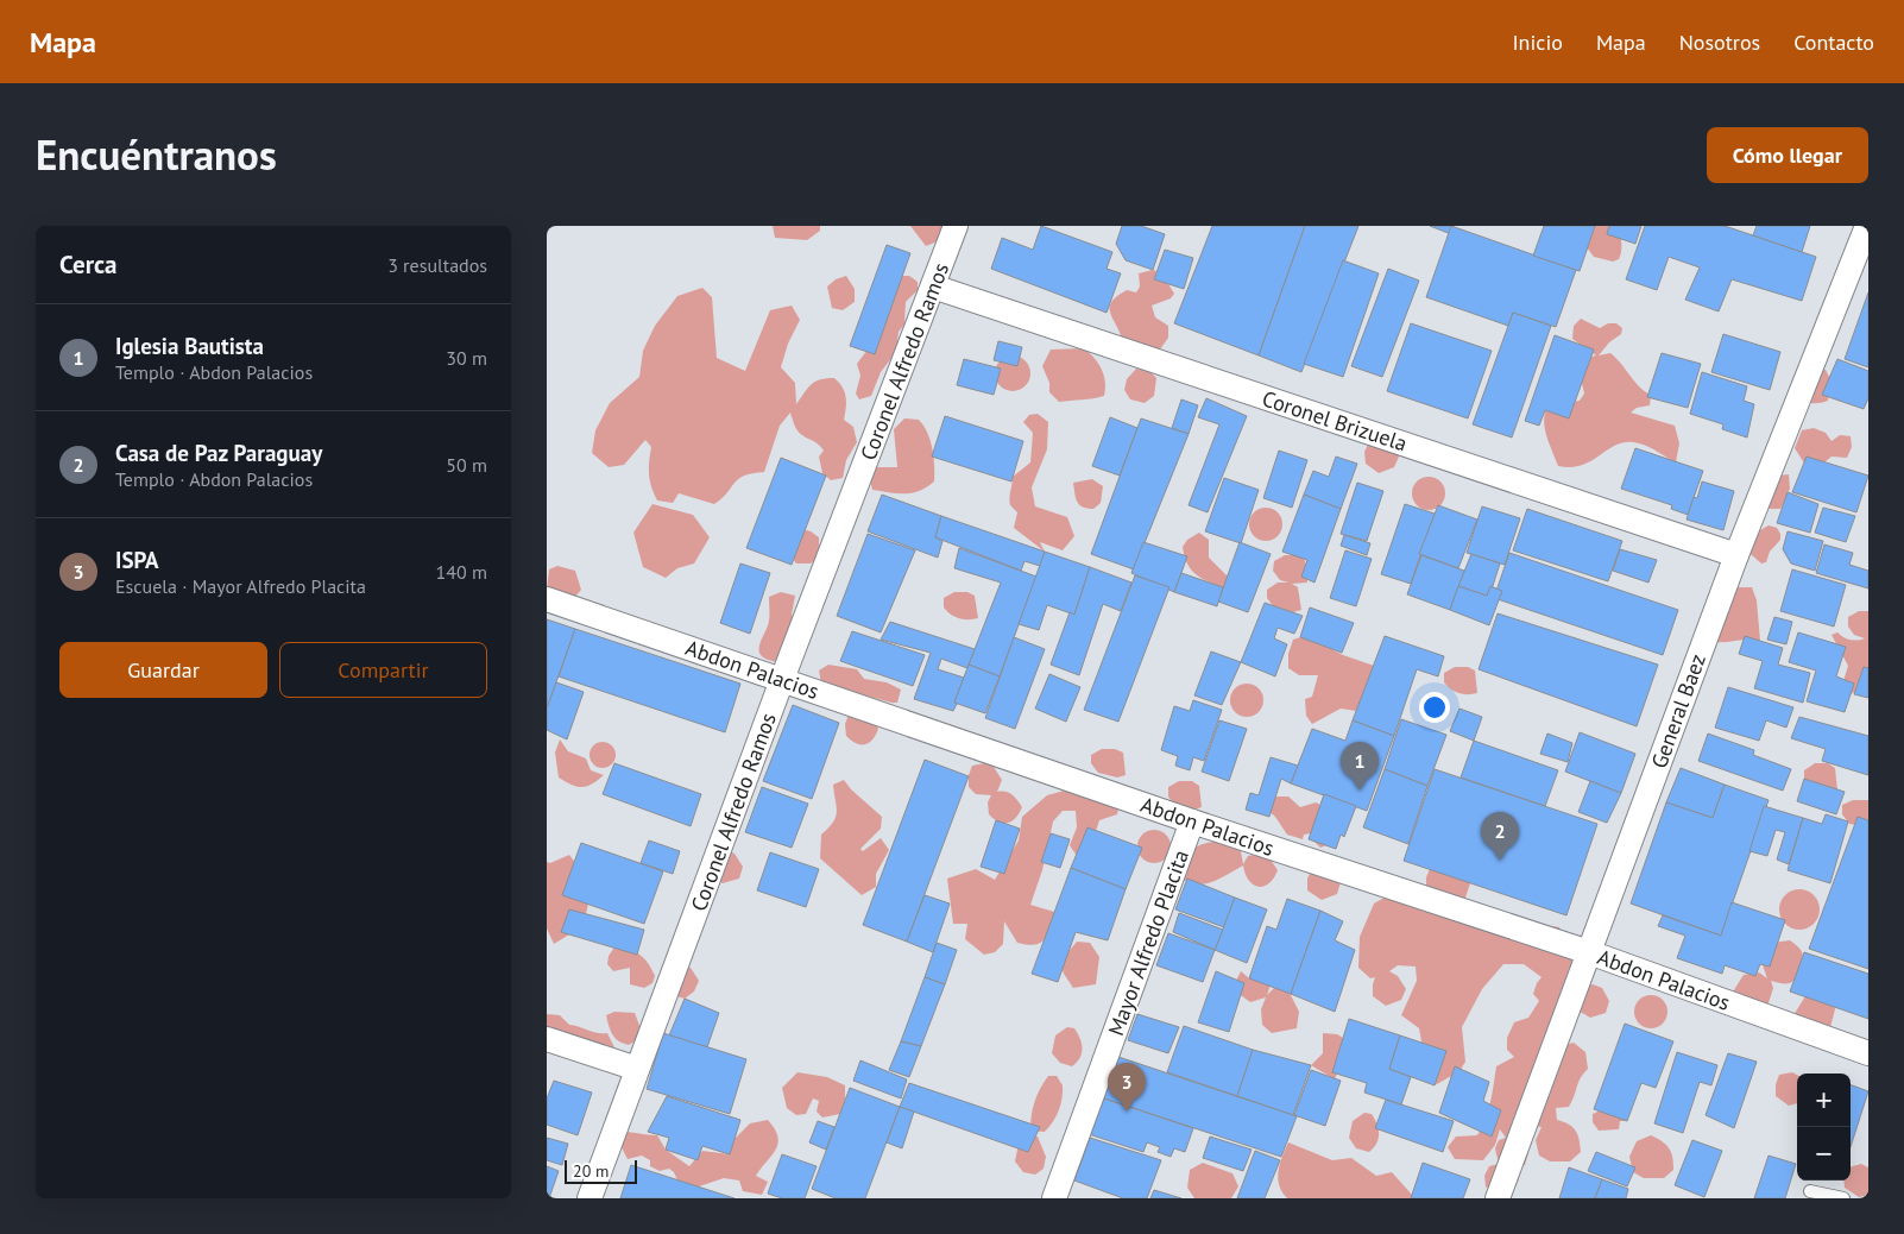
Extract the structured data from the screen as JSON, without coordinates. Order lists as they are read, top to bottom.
{
  "streets": {
    "street": [
      "Coronel Alfredo Ramos",
      "Coronel Brizuela",
      "Abdon Palacios",
      "General Baez",
      "Mayor Alfredo Placita"
    ]
  },
  "crossings": [
    ["Coronel Alfredo Ramos", "Coronel Brizuela"],
    ["Coronel Alfredo Ramos", "Abdon Palacios"],
    ["Coronel Brizuela", "General Baez"],
    ["Abdon Palacios", "General Baez"],
    ["Abdon Palacios", "Mayor Alfredo Placita"]
  ],
  "scale_bar": "20 m",
  "page": {
    "header": "Mapa",
    "nav": [
      "Inicio",
      "Mapa",
      "Nosotros",
      "Contacto"
    ],
    "title": "Encuéntranos",
    "buttons": [
      "Cómo llegar",
      ["Guardar", "Compartir"]
    ],
    "heading": ["Cerca", "3 resultados"],
    "list": [
      {
        "mark": "1",
        "name": "Iglesia Bautista",
        "note": "Templo · Abdon Palacios",
        "value": "30 m"
      },
      {
        "mark": "2",
        "name": "Casa de Paz Paraguay",
        "note": "Templo · Abdon Palacios",
        "value": "50 m"
      },
      {
        "mark": "3",
        "name": "ISPA",
        "note": "Escuela · Mayor Alfredo Placita",
        "value": "140 m"
      }
    ],
    "pins": ["1", "2", "3"],
    "map_buttons": ["+", "−"],
    "scale": "20 m"
  }
}
